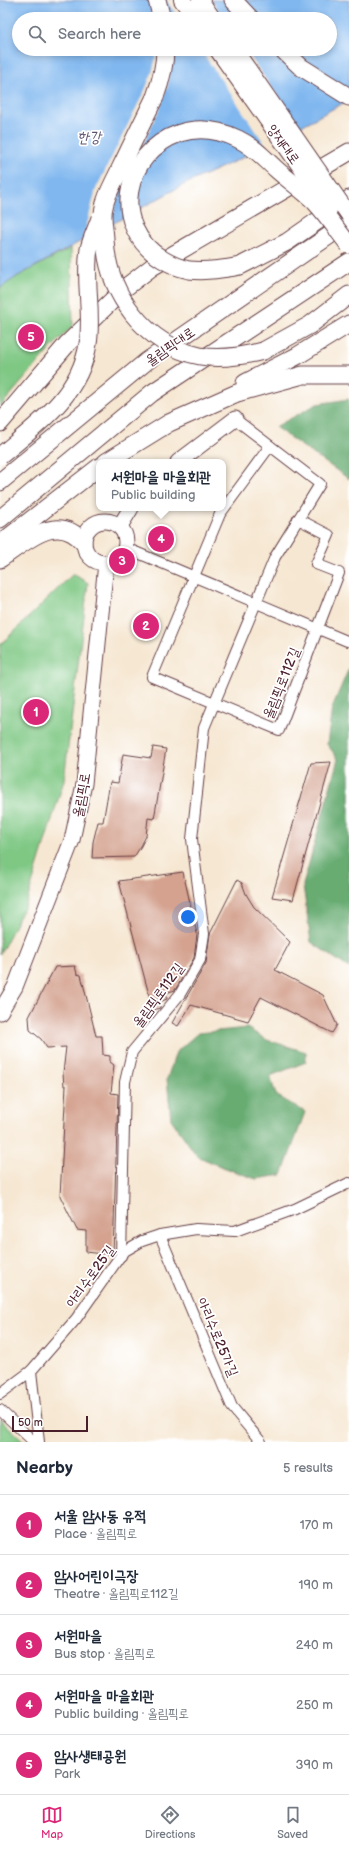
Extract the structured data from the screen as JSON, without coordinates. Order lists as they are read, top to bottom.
{
  "streets": {
    "highway": ["올림픽대로"],
    "main road": ["양재대로", "올림픽로"],
    "street": ["올림픽로112길", "아리수로25길", "아리수로25가길"]
  },
  "crossings": [
    ["올림픽로112길", "아리수로25길"],
    ["아리수로25길", "아리수로25가길"]
  ],
  "water": ["한강"],
  "scale_bar": "50 m",
  "page": {
    "search": "Search here",
    "pins": [
      "5",
      "4",
      "3",
      "2",
      "1"
    ],
    "popup": ["서원마을 마을회관", "Public building"],
    "scale": "50 m",
    "heading": ["Nearby", "5 results"],
    "list": [
      {
        "mark": "1",
        "name": "서울 암사동 유적",
        "note": "Place · 올림픽로",
        "value": "170 m"
      },
      {
        "mark": "2",
        "name": "암사어린이극장",
        "note": "Theatre · 올림픽로112길",
        "value": "190 m"
      },
      {
        "mark": "3",
        "name": "서원마을",
        "note": "Bus stop · 올림픽로",
        "value": "240 m"
      },
      {
        "mark": "4",
        "name": "서원마을 마을회관",
        "note": "Public building · 올림픽로",
        "value": "250 m"
      },
      {
        "mark": "5",
        "name": "암사생태공원",
        "note": "Park",
        "value": "390 m"
      }
    ],
    "nav": ["Map", "Directions", "Saved"]
  }
}
